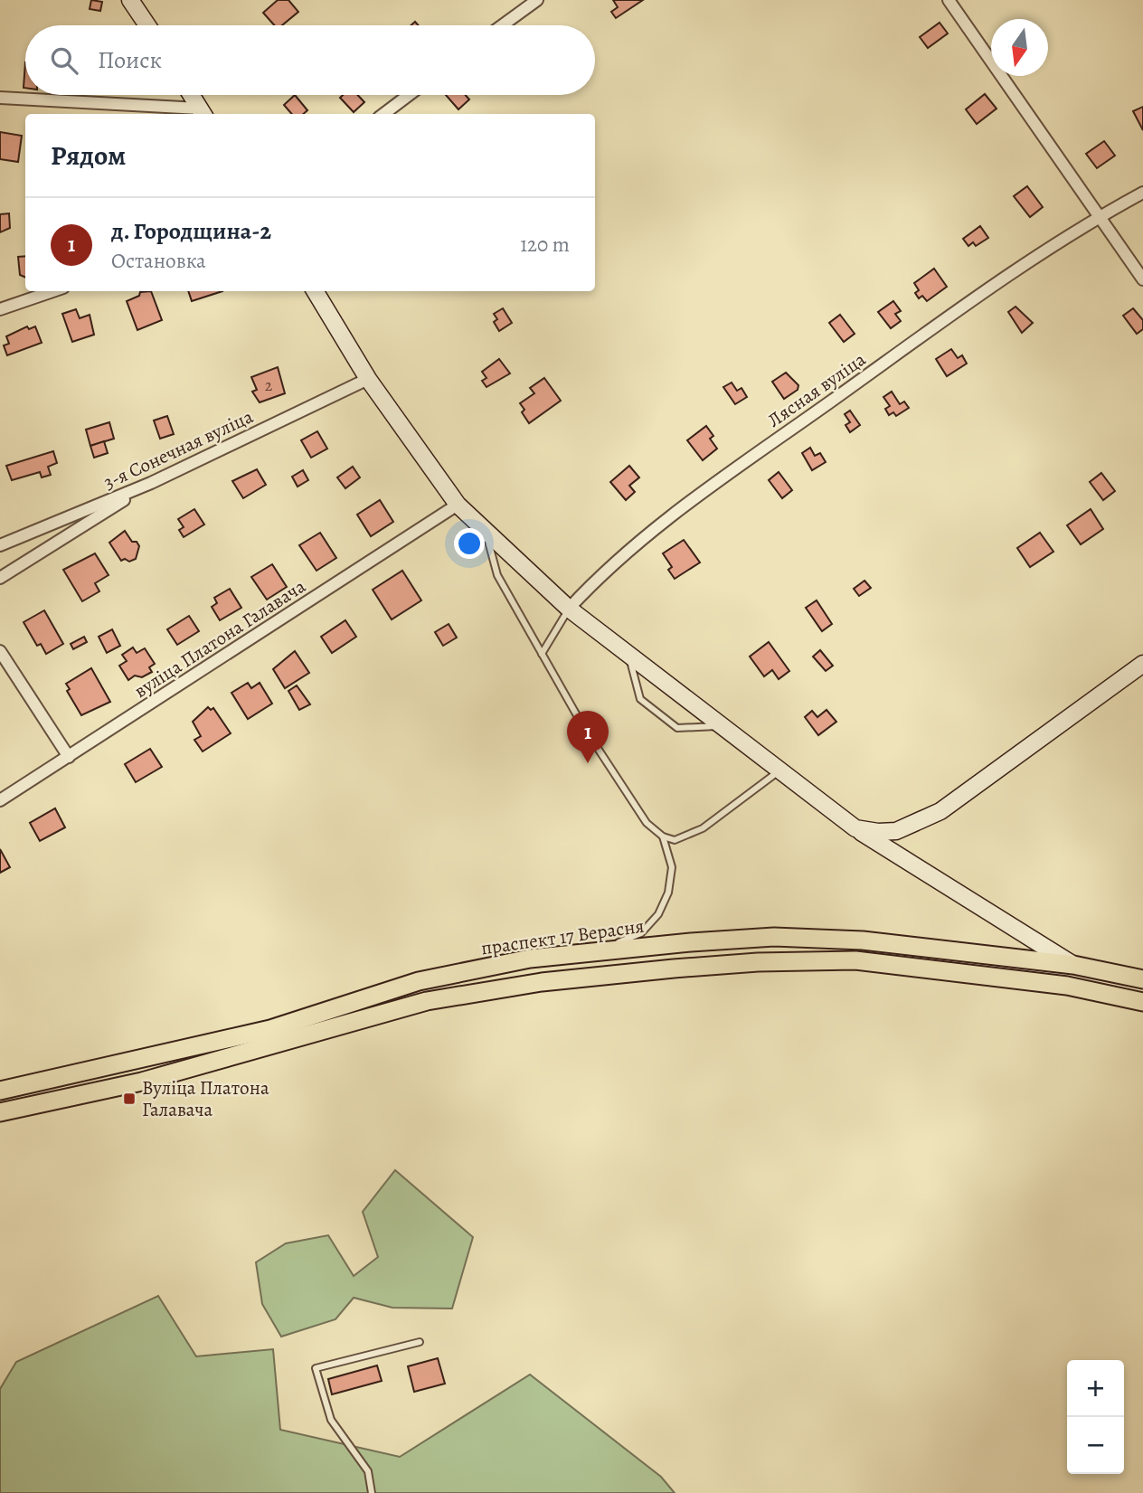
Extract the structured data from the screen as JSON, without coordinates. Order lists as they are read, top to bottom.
{
  "streets": {
    "main road": ["праспект 17 Верасня"],
    "street": ["Лясная вуліца", "3-я Сонечная вуліца", "вуліца Платона Галавача"]
  },
  "places": {
    "transit": ["Вуліца Платона Галавача"]
  },
  "house_numbers": ["2"],
  "north": "bottom",
  "page": {
    "search": "Поиск",
    "heading": "Рядом",
    "list": [
      {
        "mark": "1",
        "name": "д. Городщина-2",
        "note": "Остановка",
        "value": "120 m"
      }
    ],
    "pins": "1",
    "map_buttons": ["+", "−"]
  }
}
